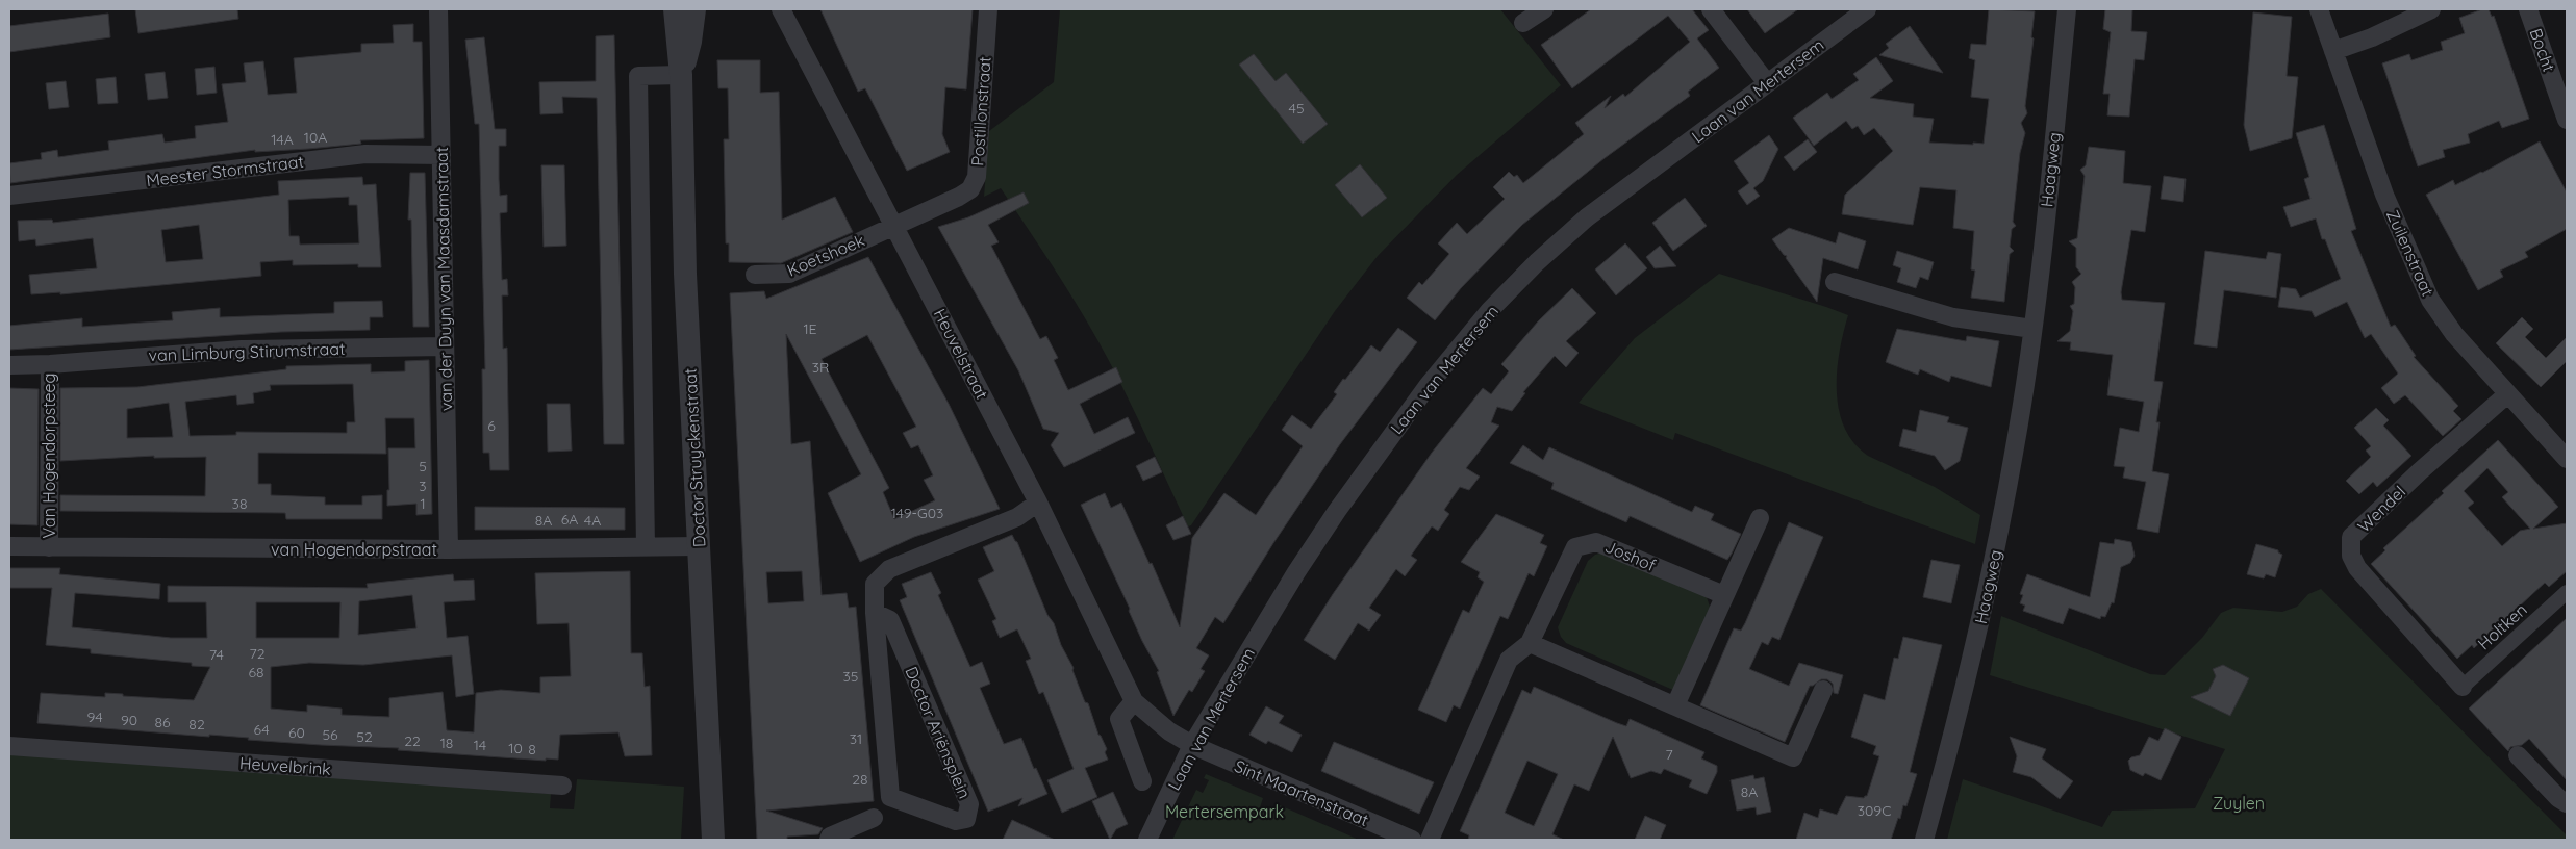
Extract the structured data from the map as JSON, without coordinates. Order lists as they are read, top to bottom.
{
  "streets": {
    "street": [
      "Bocht",
      "Laan van Mertersem",
      "Postillonstraat",
      "Haagweg",
      "Meester Stormstraat",
      "Zuilenstraat",
      "Koetshoek",
      "van der Duyn van Maasdamstraat",
      "van Limburg Stirumstraat",
      "Heuvelstraat",
      "Van Hogendorpsteeg",
      "Doctor Struyckenstraat",
      "Wendel",
      "van Hogendorpstraat",
      "Joshof",
      "Holtken",
      "Doctor Ariënsplein",
      "Heuvelbrink",
      "Sint Maartenstraat"
    ]
  },
  "crossings": [
    ["Laan van Mertersem", "Heuvelstraat"],
    ["Laan van Mertersem", "Sint Maartenstraat"],
    ["Postillonstraat", "Koetshoek"],
    ["Postillonstraat", "Heuvelstraat"],
    ["Meester Stormstraat", "van der Duyn van Maasdamstraat"],
    ["Zuilenstraat", "Wendel"],
    ["Koetshoek", "Heuvelstraat"],
    ["van der Duyn van Maasdamstraat", "van Limburg Stirumstraat"],
    ["van der Duyn van Maasdamstraat", "van Hogendorpstraat"],
    ["van Limburg Stirumstraat", "Van Hogendorpsteeg"],
    ["Heuvelstraat", "Doctor Ariënsplein"],
    ["Heuvelstraat", "Sint Maartenstraat"],
    ["Van Hogendorpsteeg", "van Hogendorpstraat"],
    ["Doctor Struyckenstraat", "van Hogendorpstraat"],
    ["Wendel", "Holtken"]
  ],
  "parks": ["Zuylen", "Mertersempark"],
  "house_numbers": [
    "45",
    "10A",
    "14A",
    "1E",
    "3R",
    "6",
    "5",
    "3",
    "38",
    "1",
    "149-G03",
    "6A",
    "8A",
    "4A",
    "72",
    "74",
    "68",
    "35",
    "94",
    "90",
    "86",
    "82",
    "64",
    "60",
    "56",
    "52",
    "31",
    "22",
    "18",
    "14",
    "10",
    "8",
    "7",
    "28",
    "8A",
    "309C"
  ]
}
